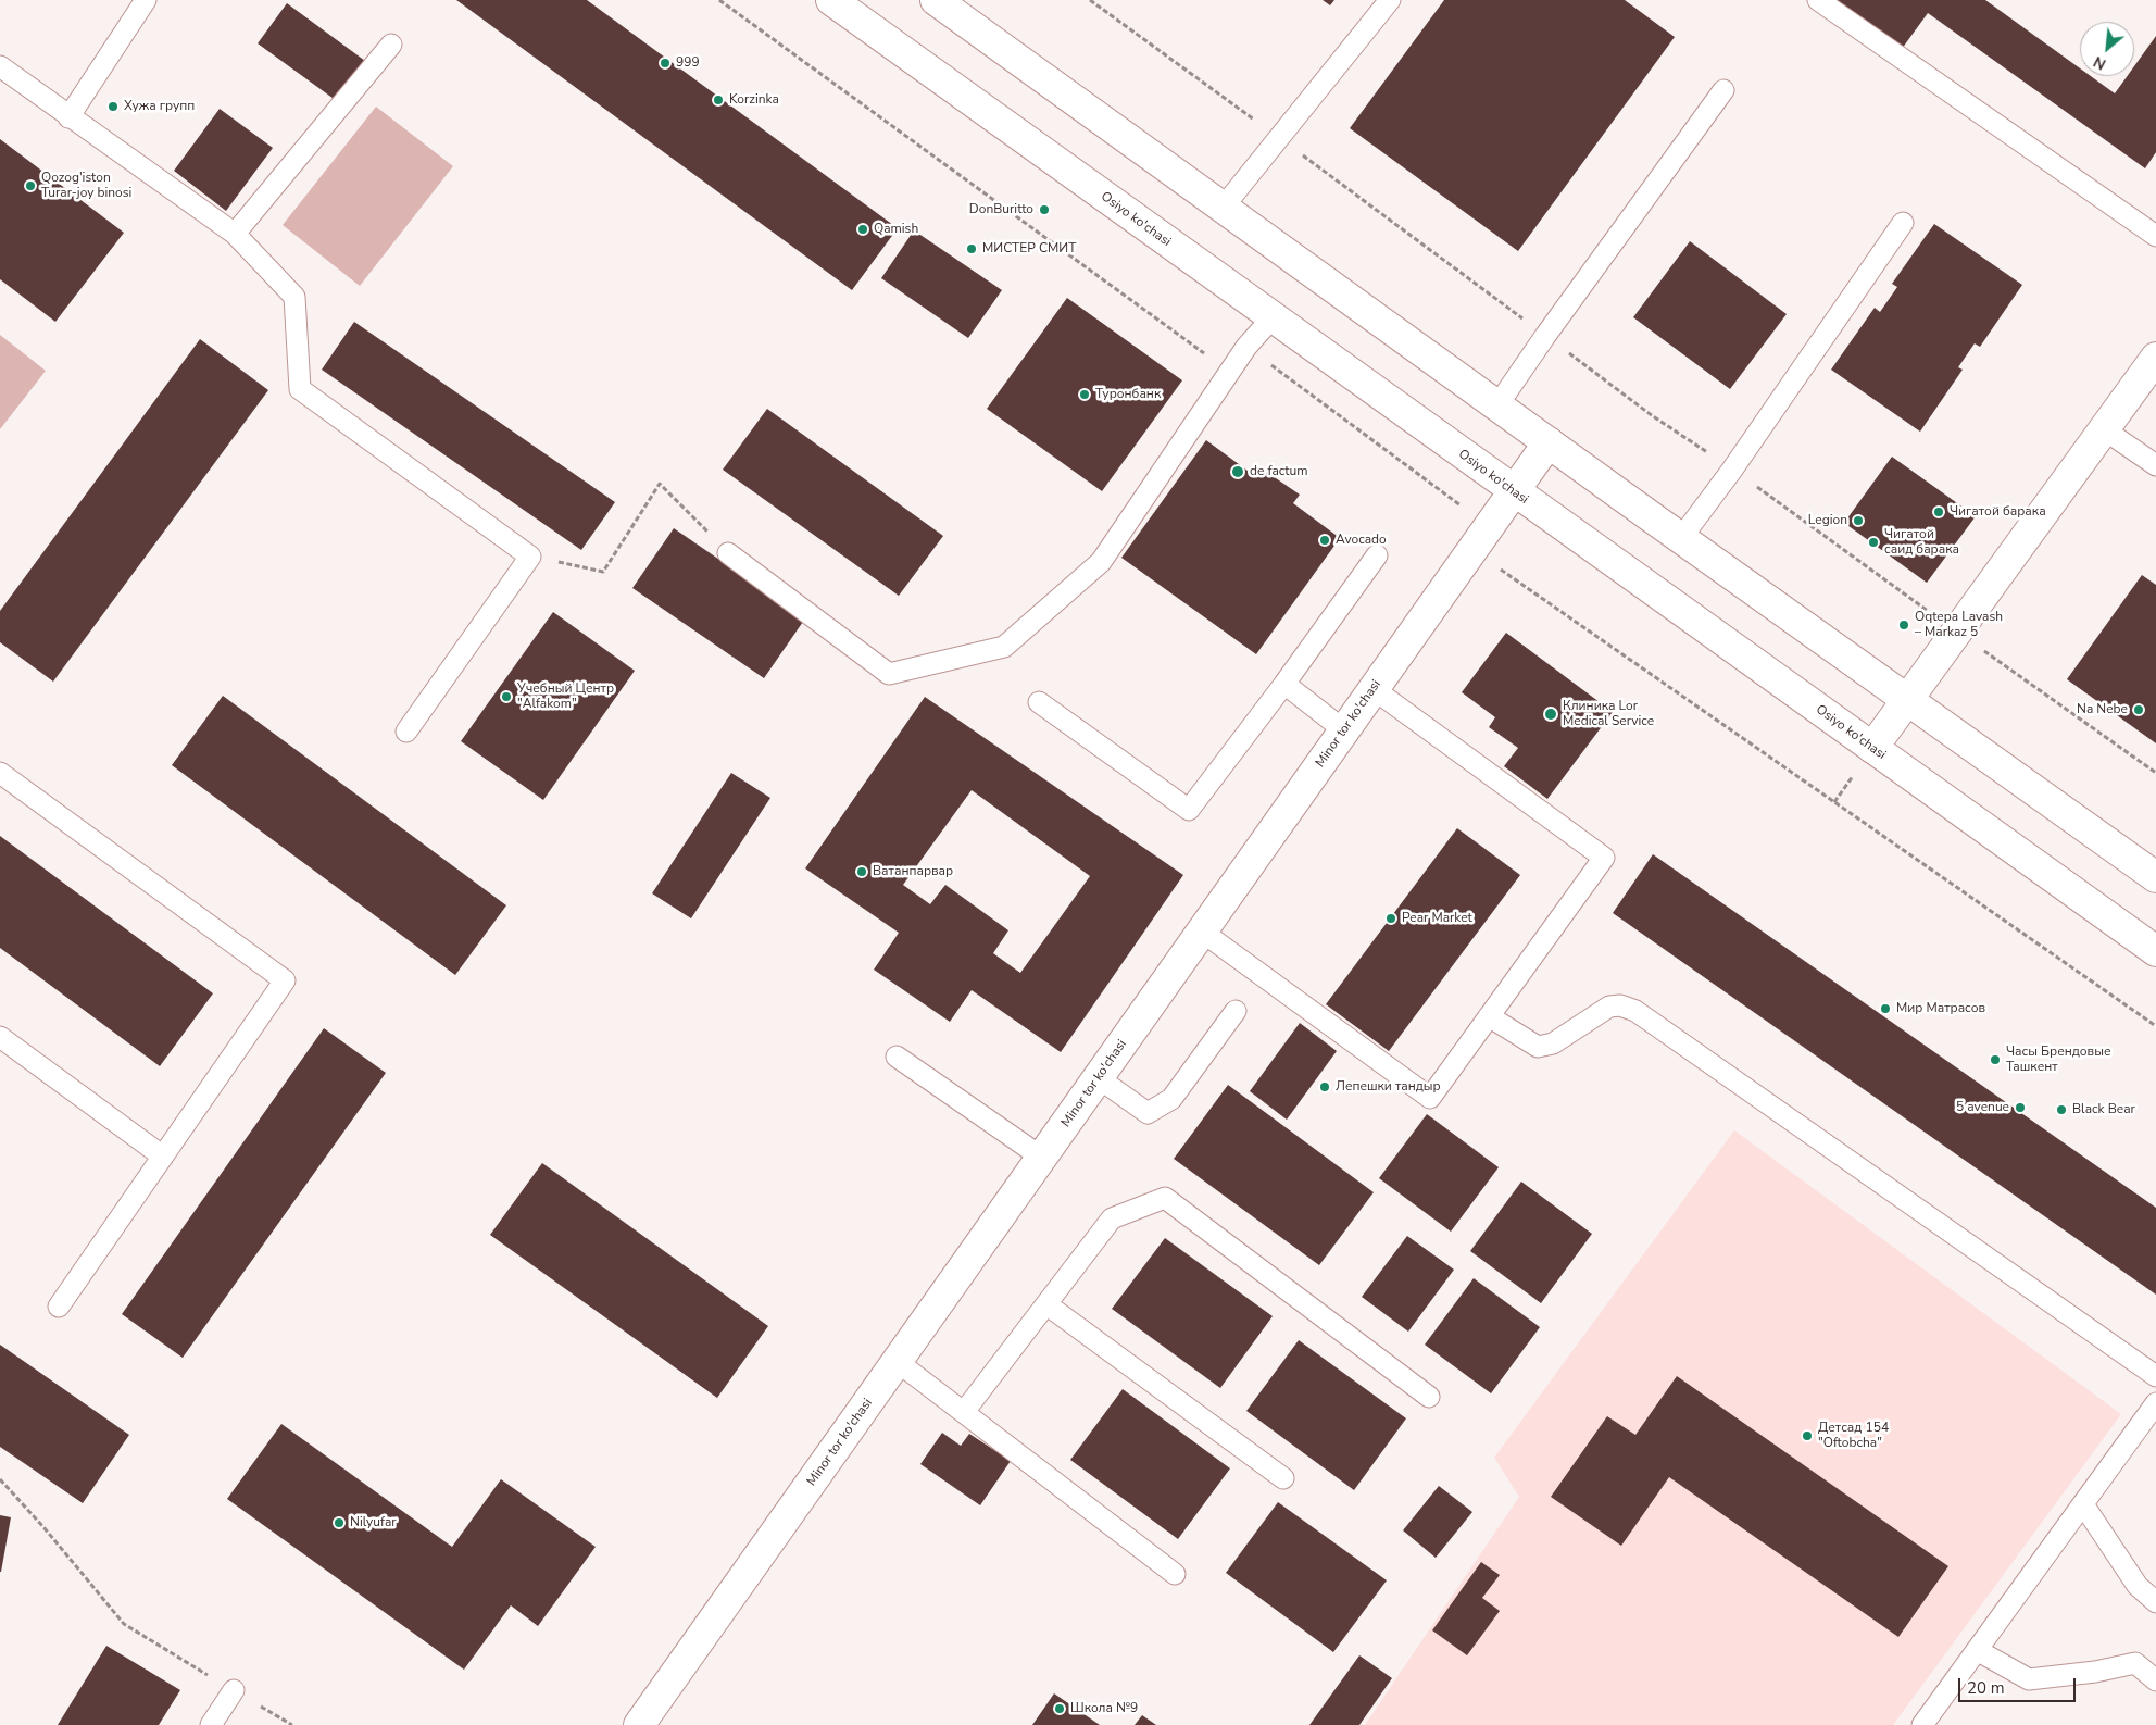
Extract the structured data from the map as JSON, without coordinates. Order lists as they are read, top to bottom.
{
  "streets": {
    "main road": ["Osiyo ko'chasi", "Minor tor ko'chasi"]
  },
  "crossings": [
    ["Osiyo ko'chasi", "Minor tor ko'chasi"]
  ],
  "places": [
    "999",
    "Korzinka",
    "Хужа групп",
    "Qozog'iston Turar-joy binosi",
    "DonBuritto",
    "Qamish",
    "МИСТЕР СМИТ",
    "Туронбанк",
    "de factum",
    "Чигатой барака",
    "Legion",
    "Avocado",
    "Чигатой саид барака",
    "Oqtepa Lavash – Markaz 5",
    "Учебный Центр \"Alfakom\"",
    "Na Nebe",
    "Клиника Lor Medical Service",
    "Ватанпарвар",
    "Pear Market",
    "Мир Матрасов",
    "Часы Брендовые Ташкент",
    "Лепешки тандыр",
    "5 avenue",
    "Black Bear",
    "Детсад 154 \"Oftobcha\"",
    "Nilyufar",
    "Школа №9"
  ],
  "scale_bar": "20 m",
  "north": "bottom left"
}
